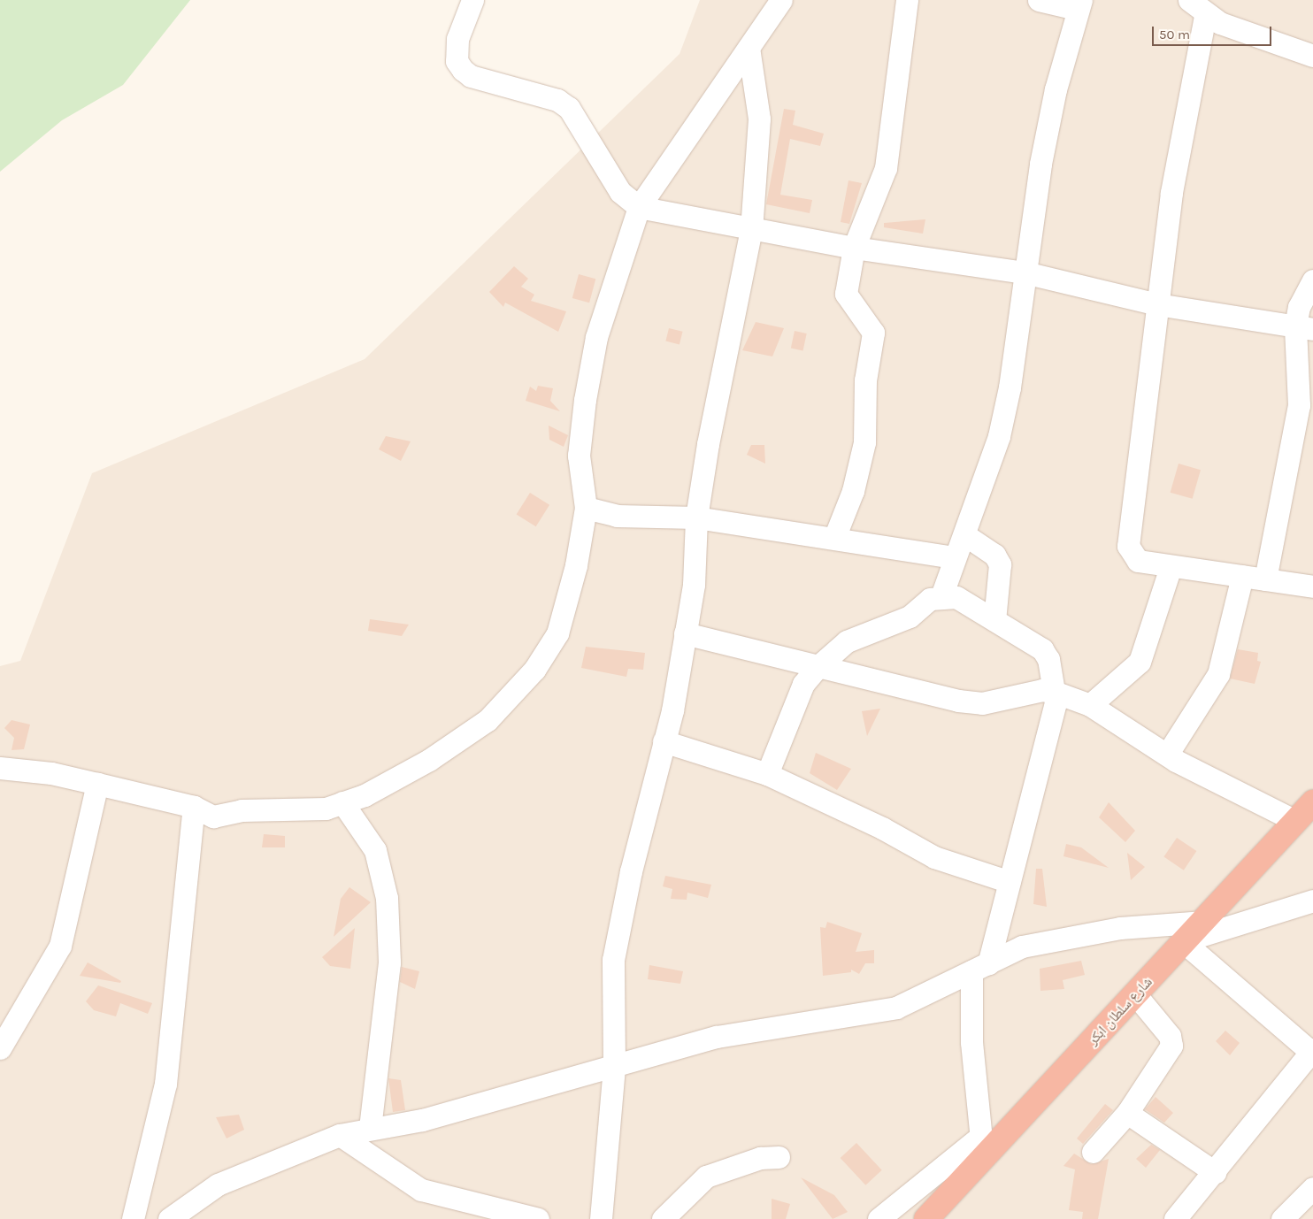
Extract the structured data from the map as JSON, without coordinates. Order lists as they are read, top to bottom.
{
  "streets": {
    "highway": ["شارع سلطان ابكر"]
  },
  "scale_bar": "50 m"
}
